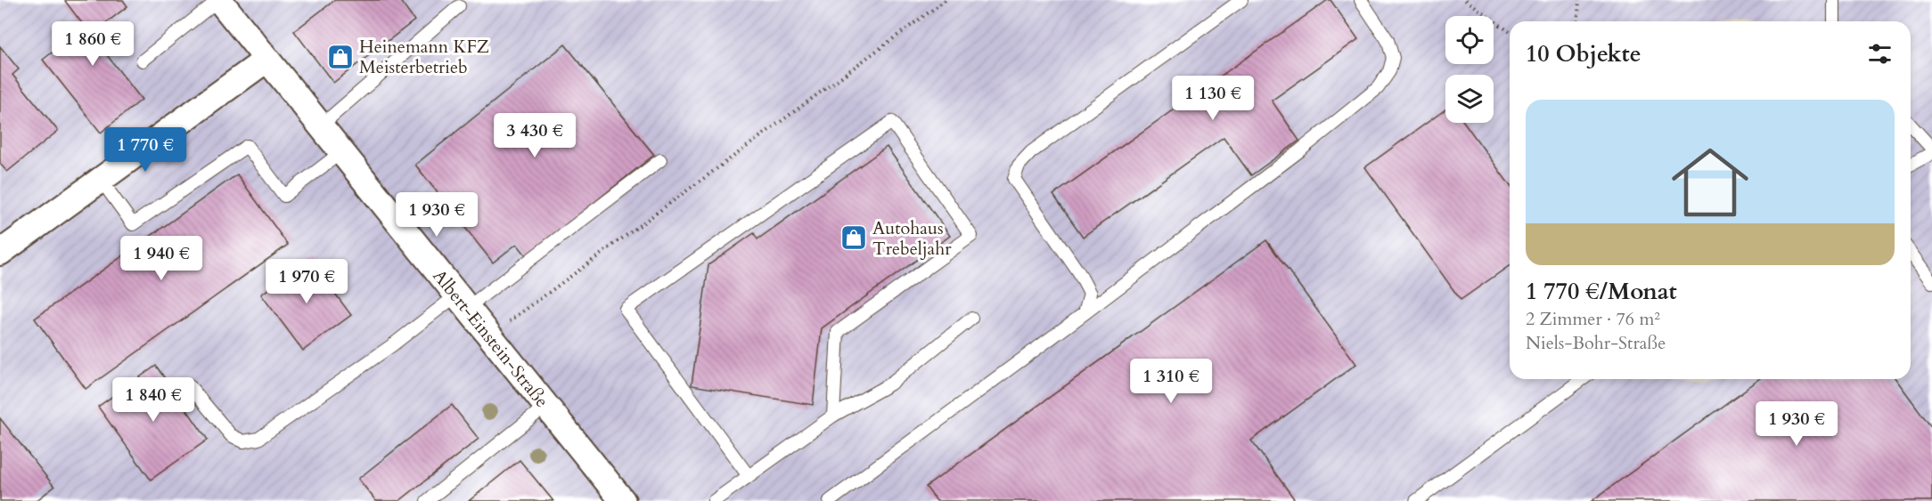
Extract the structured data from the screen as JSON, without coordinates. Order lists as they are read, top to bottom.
{
  "streets": {
    "street": ["Albert-Einstein-Straße"]
  },
  "places": {
    "shop": ["Heinemann KFZ Meisterbetrieb", "Autohaus Trebeljahr"]
  },
  "page": {
    "price": [
      "1 860 €",
      "1 130 €",
      "3 430 €",
      "1 770 €",
      "1 930 €",
      "1 940 €",
      "1 970 €",
      "1 310 €",
      "1 840 €",
      "1 930 €"
    ],
    "heading": "10 Objekte",
    "list": [
      {
        "name": "1 770 €/Monat",
        "note": "2 Zimmer · 76 m² · Niels-Bohr-Straße"
      }
    ]
  }
}
